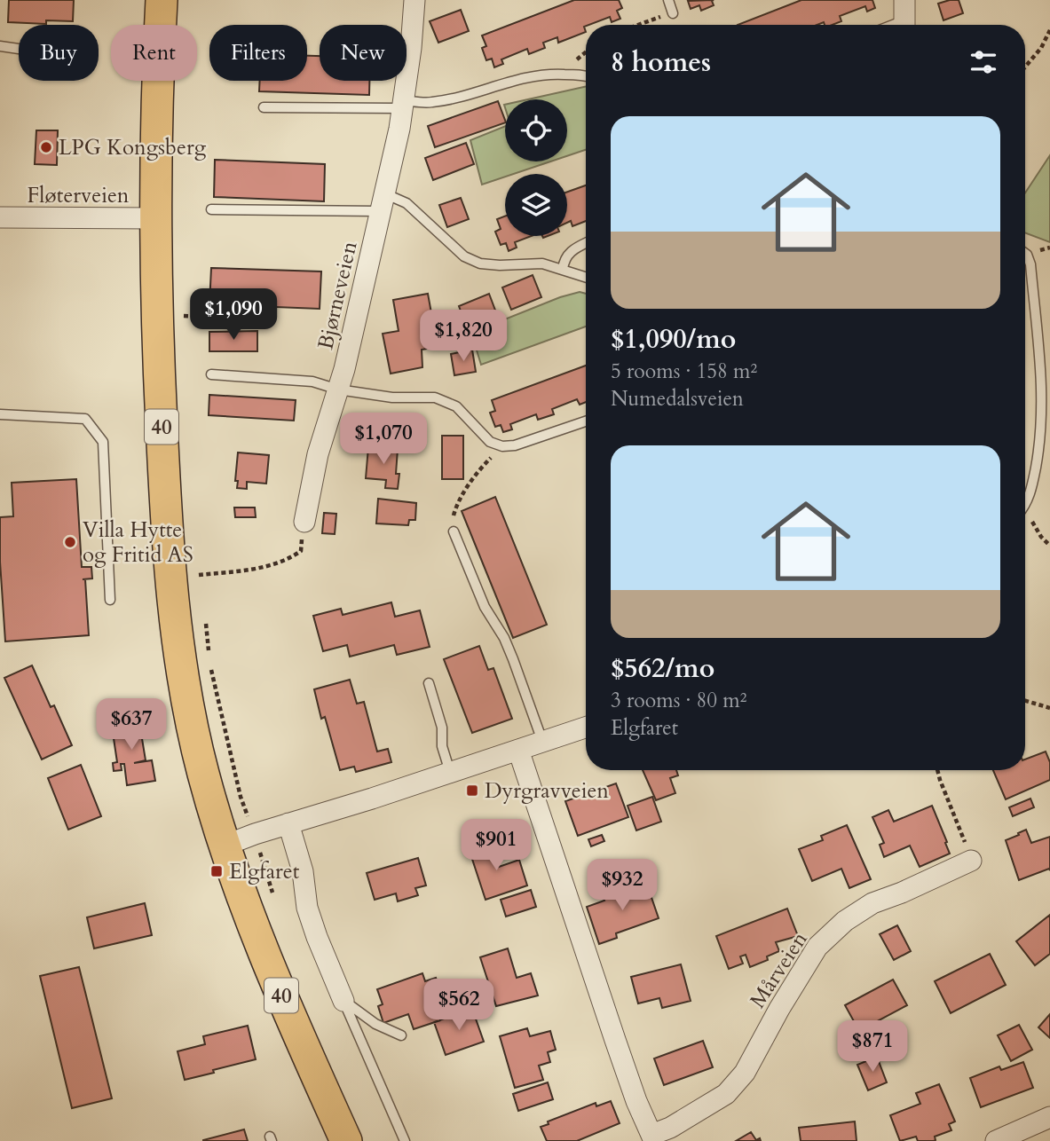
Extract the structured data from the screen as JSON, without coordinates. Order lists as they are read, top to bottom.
{
  "streets": {
    "main road": ["40"],
    "street": ["Fløterveien", "Bjørneveien", "Mårveien"]
  },
  "crossings": [
    ["Fløterveien", "40"]
  ],
  "places": {
    "other": ["LPG Kongsberg", "Villa Hytte og Fritid AS"],
    "transit": ["Dyrgravveien", "Elgfaret"]
  },
  "page": {
    "chip": [
      "Buy",
      "Rent",
      "Filters",
      "New"
    ],
    "heading": "8 homes",
    "list": [
      {
        "name": "$1,090/mo",
        "note": "5 rooms · 158 m² · Numedalsveien"
      },
      {
        "name": "$562/mo",
        "note": "3 rooms · 80 m² · Elgfaret"
      }
    ],
    "price": [
      "$1,090",
      "$1,820",
      "$1,070",
      "$637",
      "$901",
      "$932",
      "$562",
      "$871"
    ]
  }
}
